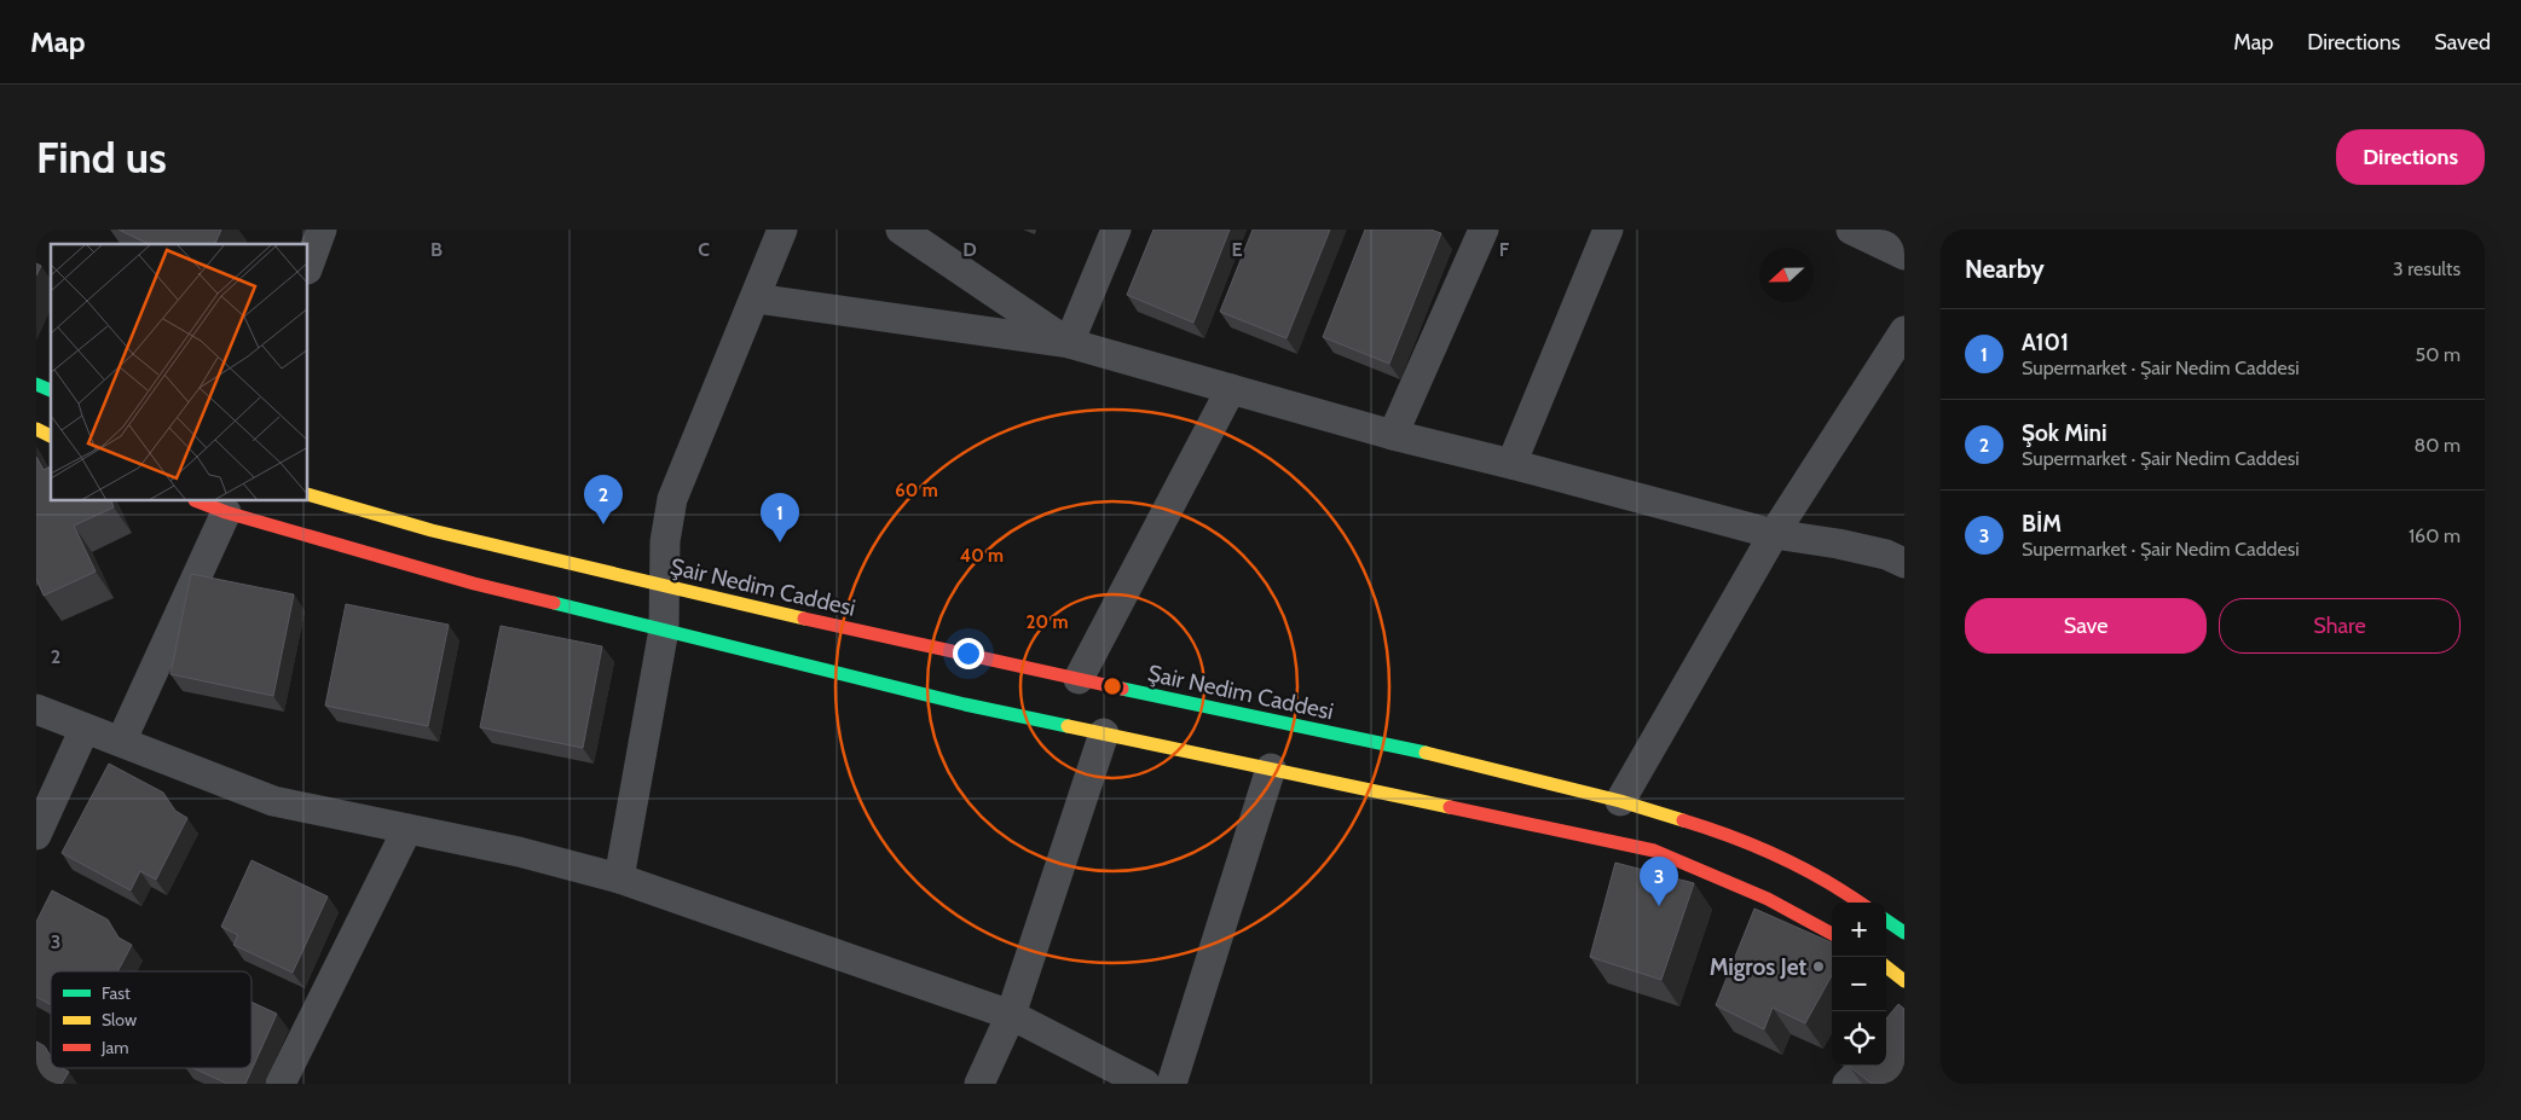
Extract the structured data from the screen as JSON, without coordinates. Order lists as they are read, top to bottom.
{
  "streets": {
    "street": ["Şair Nedim Caddesi"]
  },
  "places": ["Migros Jet"],
  "legend": ["Fast", "Slow", "Jam"],
  "north": "left",
  "page": {
    "header": "Map",
    "nav": ["Map", "Directions", "Saved"],
    "buttons": [
      "Directions",
      ["Save", "Share"]
    ],
    "title": "Find us",
    "heading": ["Nearby", "3 results"],
    "list": [
      {
        "mark": "1",
        "name": "A101",
        "note": "Supermarket · Şair Nedim Caddesi",
        "value": "50 m"
      },
      {
        "mark": "2",
        "name": "Şok Mini",
        "note": "Supermarket · Şair Nedim Caddesi",
        "value": "80 m"
      },
      {
        "mark": "3",
        "name": "BİM",
        "note": "Supermarket · Şair Nedim Caddesi",
        "value": "160 m"
      }
    ],
    "pins": ["2", "1", "3"],
    "map_buttons": ["+", "−"]
  },
  "grid": {
    "columns": [
      "B",
      "C",
      "D",
      "E",
      "F"
    ],
    "rows": ["2", "3"]
  },
  "rings": ["60 m", "40 m", "20 m"]
}
